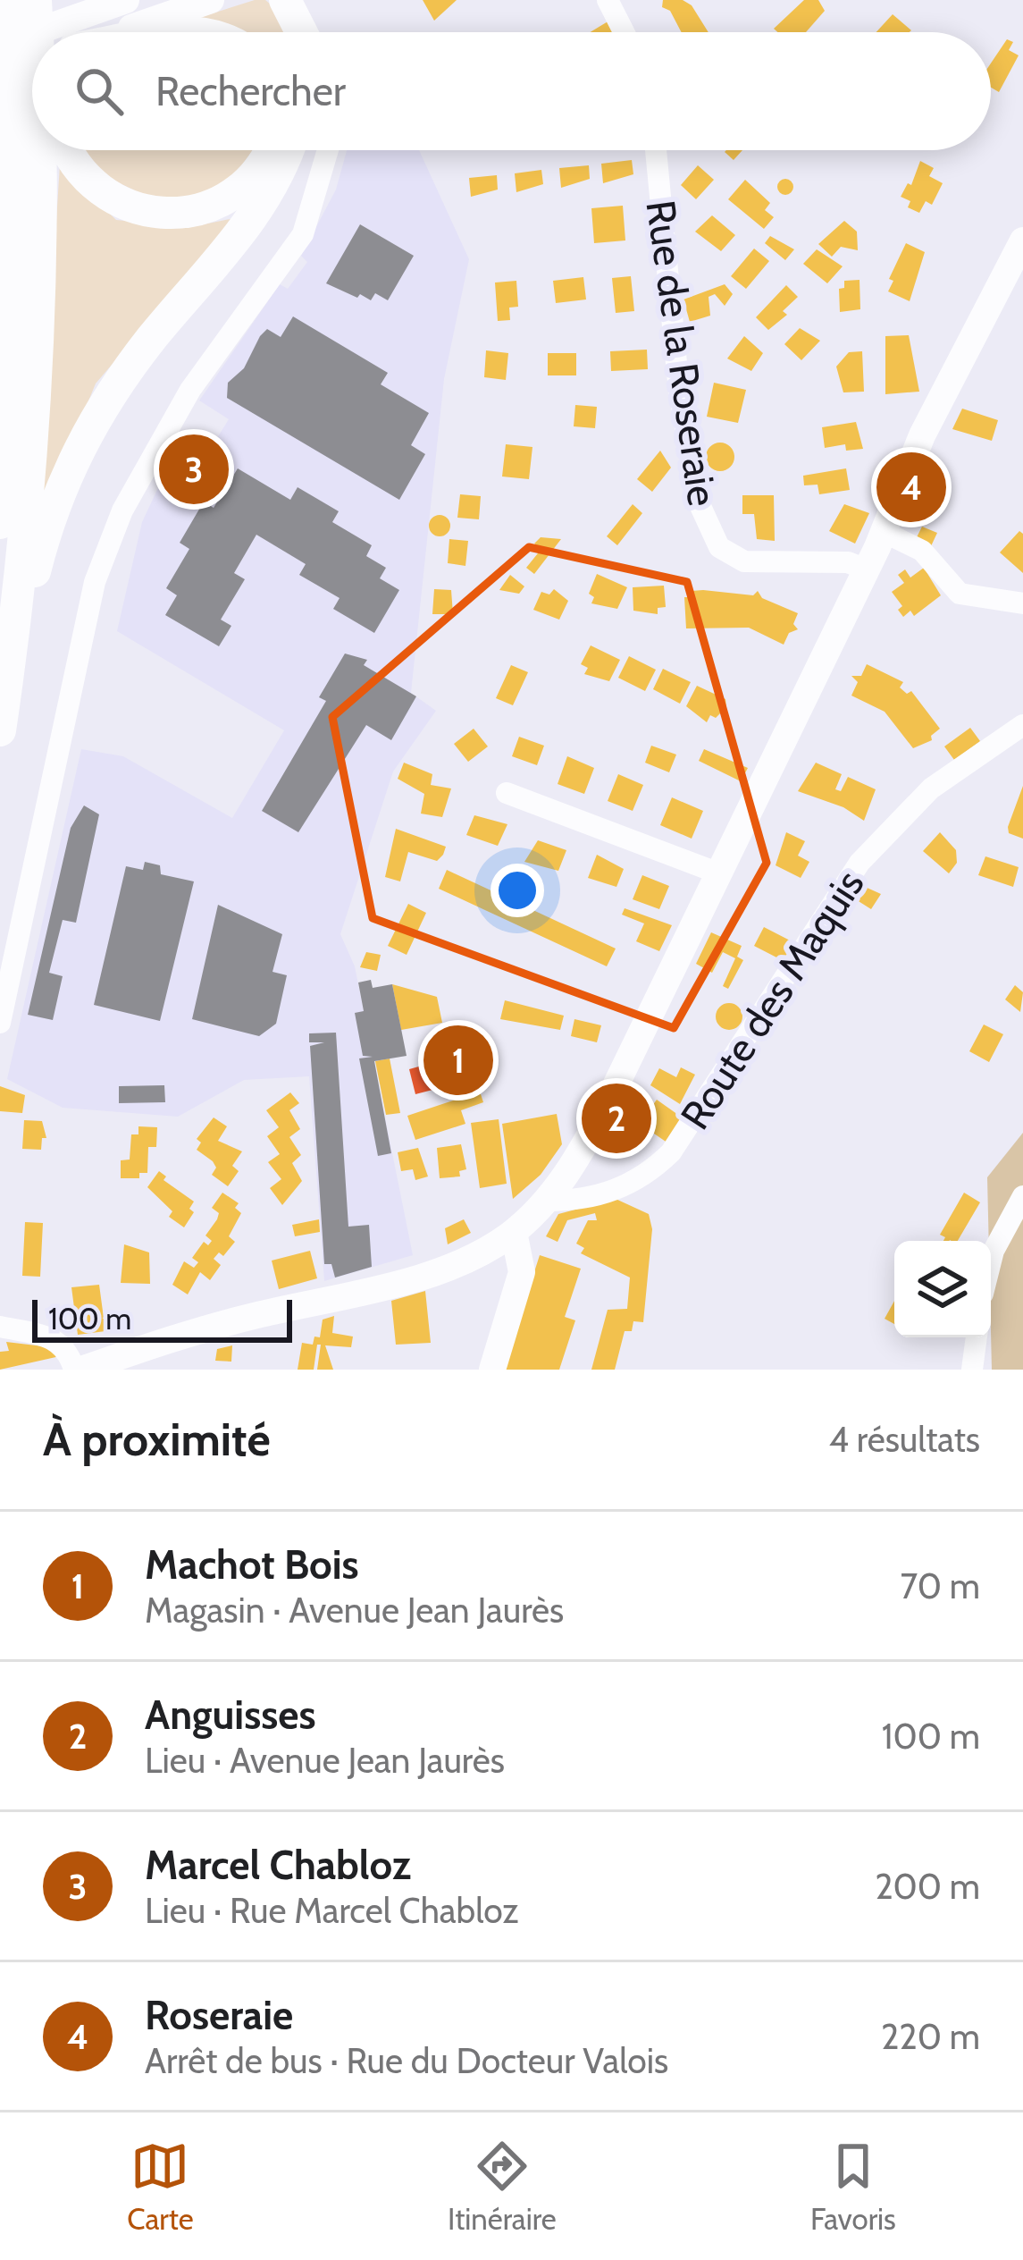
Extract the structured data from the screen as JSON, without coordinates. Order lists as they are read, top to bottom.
{
  "streets": {
    "street": ["Rue de la Roseraie", "Route des Maquis"]
  },
  "scale_bar": "100 m",
  "page": {
    "search": "Rechercher",
    "pins": [
      "3",
      "4",
      "1",
      "2"
    ],
    "scale": "100 m",
    "heading": ["À proximité", "4 résultats"],
    "list": [
      {
        "mark": "1",
        "name": "Machot Bois",
        "note": "Magasin · Avenue Jean Jaurès",
        "value": "70 m"
      },
      {
        "mark": "2",
        "name": "Anguisses",
        "note": "Lieu · Avenue Jean Jaurès",
        "value": "100 m"
      },
      {
        "mark": "3",
        "name": "Marcel Chabloz",
        "note": "Lieu · Rue Marcel Chabloz",
        "value": "200 m"
      },
      {
        "mark": "4",
        "name": "Roseraie",
        "note": "Arrêt de bus · Rue du Docteur Valois",
        "value": "220 m"
      }
    ],
    "nav": ["Carte", "Itinéraire", "Favoris"]
  }
}
